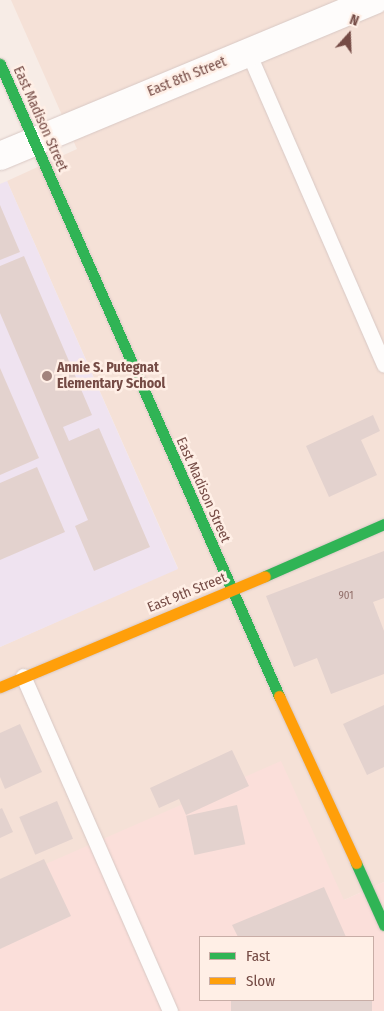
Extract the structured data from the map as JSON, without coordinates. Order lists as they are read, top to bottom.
{
  "streets": {
    "main road": ["East Madison Street", "East 9th Street"],
    "street": ["East 8th Street"]
  },
  "crossings": [
    ["East 8th Street", "East Madison Street"],
    ["East Madison Street", "East 9th Street"]
  ],
  "places": ["Annie S. Putegnat Elementary School"],
  "house_numbers": ["901"],
  "legend": ["Fast", "Slow"],
  "north": "top"
}
